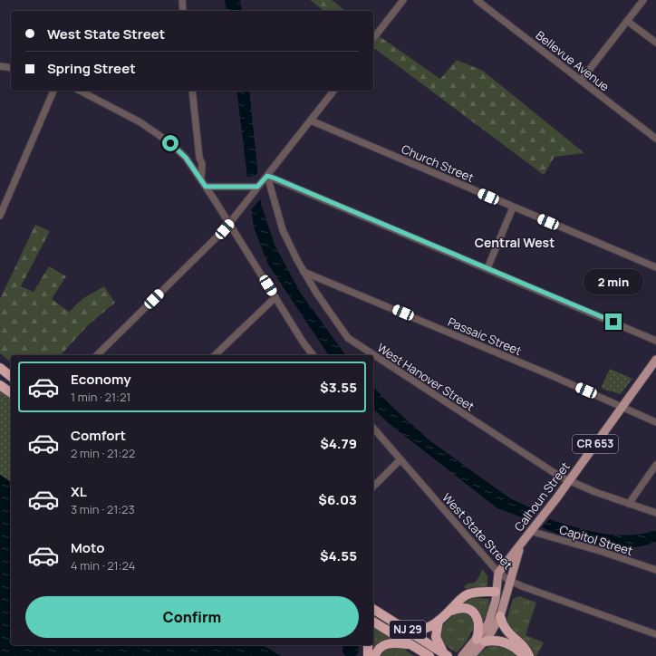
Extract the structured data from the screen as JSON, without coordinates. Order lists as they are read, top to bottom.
{
  "streets": {
    "highway": ["NJ 29"],
    "main road": ["CR 653", "Calhoun Street"],
    "street": [
      "Bellevue Avenue",
      "Church Street",
      "Passaic Street",
      "West Hanover Street",
      "West State Street",
      "Capitol Street"
    ]
  },
  "crossings": [
    ["Passaic Street", "West Hanover Street"],
    ["Passaic Street", "Calhoun Street"],
    ["West Hanover Street", "Calhoun Street"],
    ["Calhoun Street", "West State Street"],
    ["Calhoun Street", "Capitol Street"]
  ],
  "districts": ["Central West"],
  "page": {
    "banner": ["West State Street", "Spring Street"],
    "bubble": "2 min",
    "list": [
      {
        "name": "Economy",
        "note": "1 min · 21:21",
        "value": "$3.55"
      },
      {
        "name": "Comfort",
        "note": "2 min · 21:22",
        "value": "$4.79"
      },
      {
        "name": "XL",
        "note": "3 min · 21:23",
        "value": "$6.03"
      },
      {
        "name": "Moto",
        "note": "4 min · 21:24",
        "value": "$4.55"
      }
    ],
    "buttons": "Confirm"
  }
}
